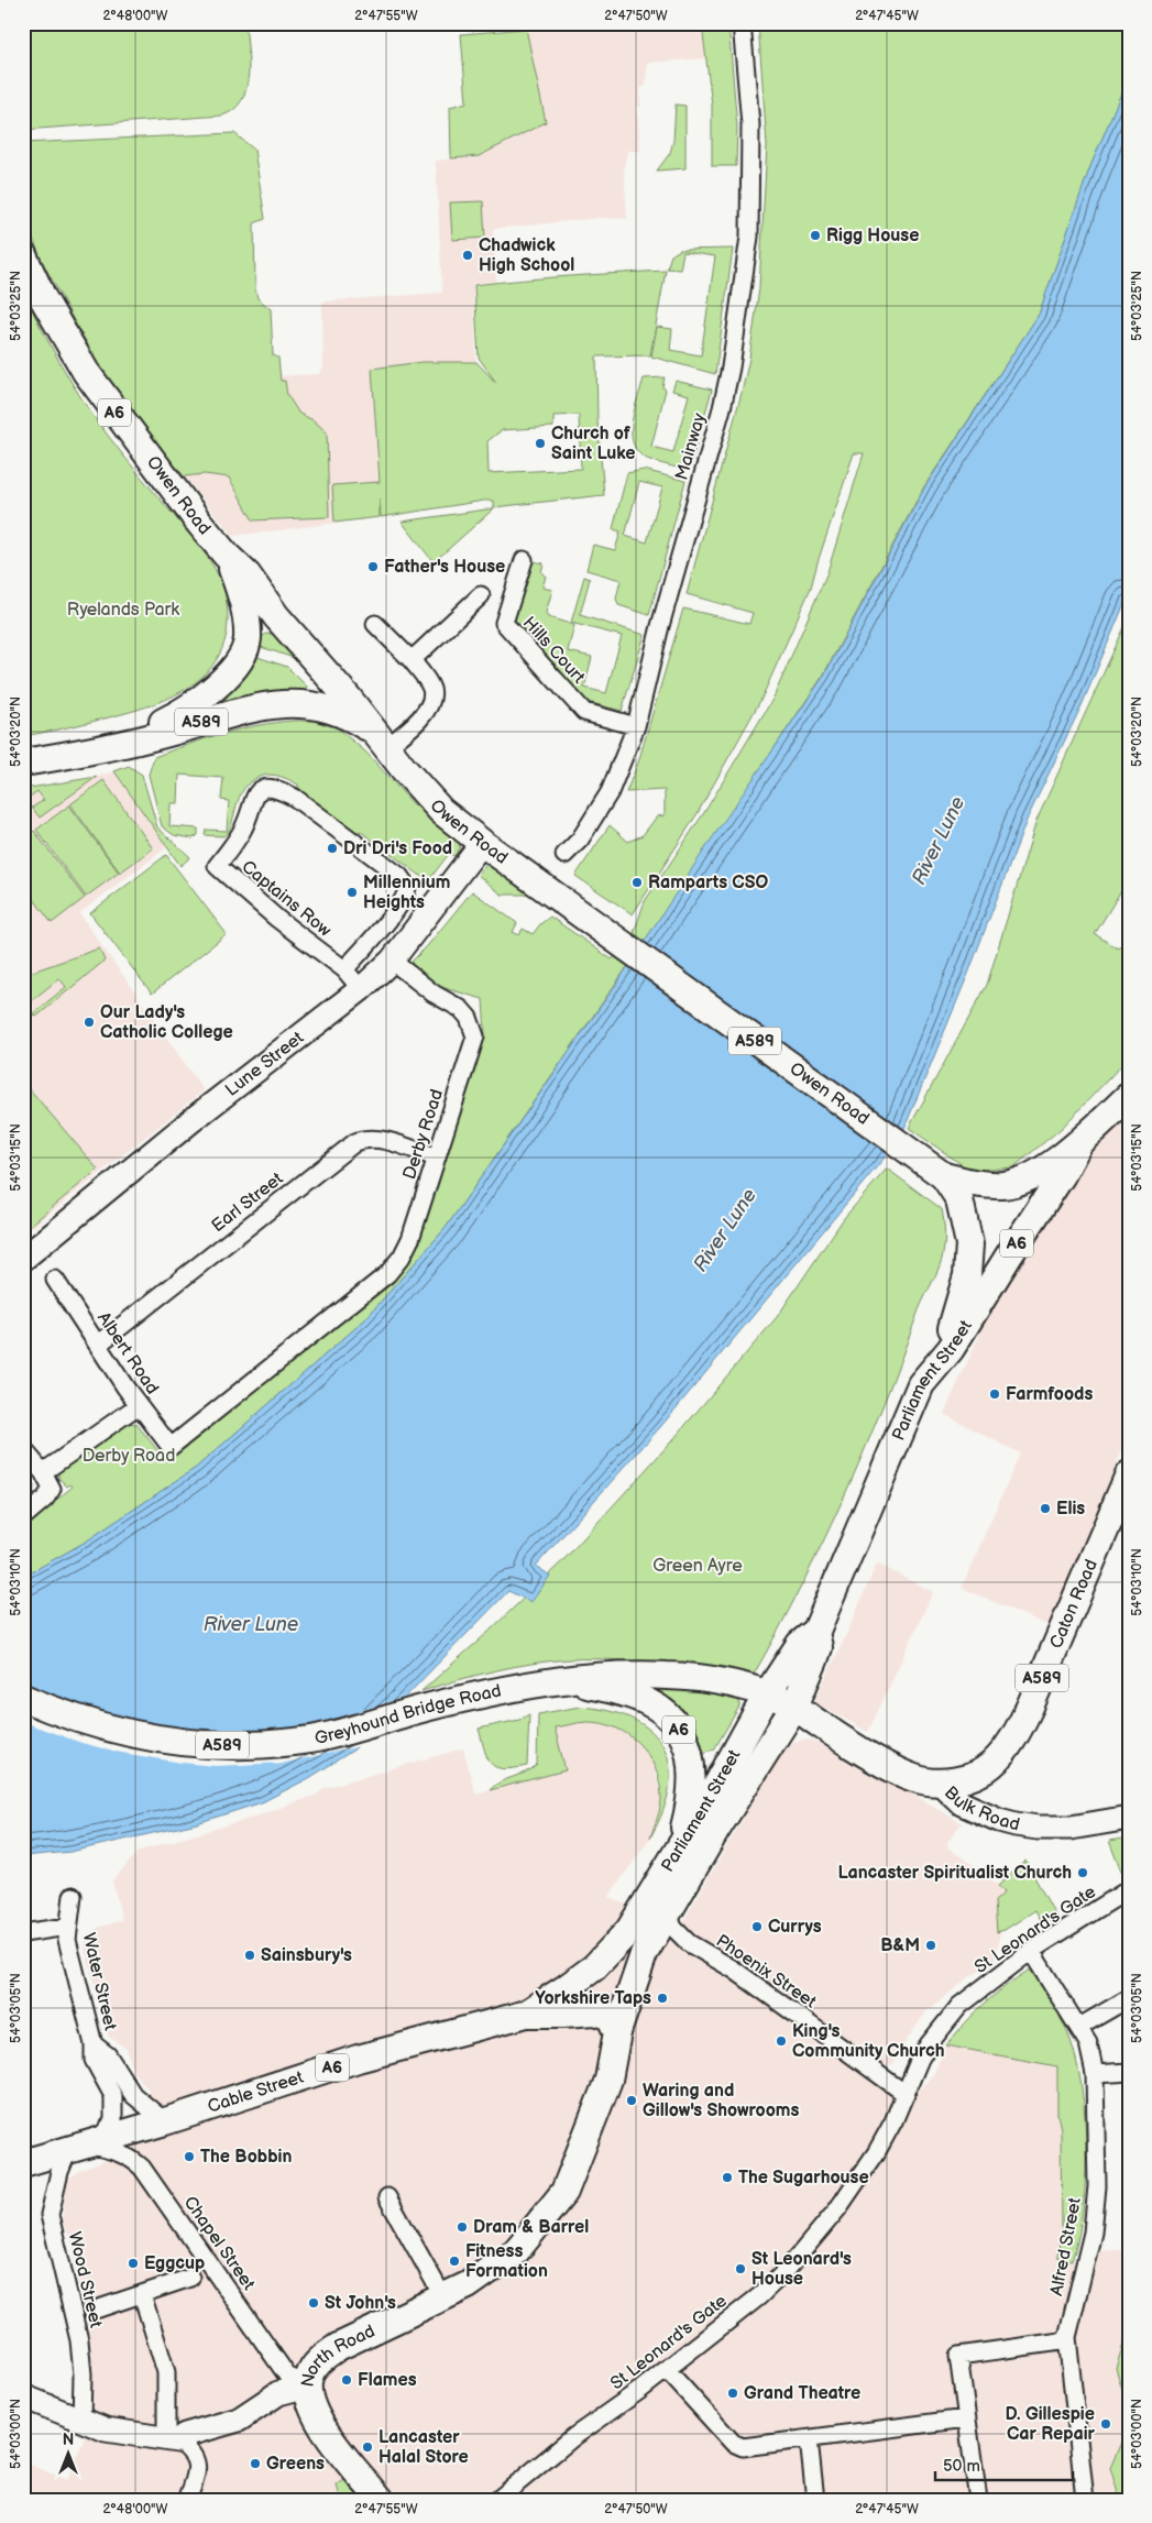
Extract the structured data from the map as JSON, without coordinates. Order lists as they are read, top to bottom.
{
  "streets": {
    "main road": [
      "A6",
      "Owen Road",
      "A589",
      "Parliament Street",
      "Caton Road",
      "Greyhound Bridge Road",
      "Bulk Road",
      "Cable Street",
      "North Road"
    ],
    "street": [
      "Mainway",
      "Hills Court",
      "Captains Row",
      "Lune Street",
      "Derby Road",
      "Earl Street",
      "Albert Road",
      "St Leonard's Gate",
      "Phoenix Street",
      "Water Street",
      "Chapel Street",
      "Alfred Street",
      "Wood Street"
    ]
  },
  "crossings": [
    ["A6", "Parliament Street"],
    ["A6", "Greyhound Bridge Road"],
    ["A6", "Cable Street"],
    ["A6", "North Road"],
    ["Mainway", "Hills Court"],
    ["Owen Road", "A589"],
    ["Owen Road", "Lune Street"],
    ["Owen Road", "Parliament Street"],
    ["A589", "Parliament Street"],
    ["Captains Row", "Lune Street"],
    ["Lune Street", "Derby Road"],
    ["Derby Road", "Earl Street"],
    ["Derby Road", "Albert Road"],
    ["Earl Street", "Albert Road"],
    ["Parliament Street", "Greyhound Bridge Road"],
    ["Parliament Street", "Bulk Road"],
    ["Parliament Street", "Phoenix Street"],
    ["Parliament Street", "Cable Street"],
    ["Parliament Street", "North Road"],
    ["Caton Road", "Bulk Road"],
    ["Greyhound Bridge Road", "Bulk Road"],
    ["St Leonard's Gate", "Phoenix Street"],
    ["St Leonard's Gate", "Alfred Street"],
    ["Water Street", "Cable Street"],
    ["Water Street", "Chapel Street"],
    ["Water Street", "Wood Street"],
    ["Cable Street", "Chapel Street"],
    ["Cable Street", "Wood Street"],
    ["Chapel Street", "Wood Street"],
    ["Chapel Street", "North Road"]
  ],
  "water": ["River Lune"],
  "parks": ["Ryelands Park", "Derby Road", "Green Ayre"],
  "places": [
    "Rigg House",
    "Chadwick High School",
    "Church of Saint Luke",
    "Father's House",
    "Dri Dri's Food",
    "Ramparts CSO",
    "Millennium Heights",
    "Our Lady's Catholic College",
    "Farmfoods",
    "Elis",
    "Lancaster Spiritualist Church",
    "Currys",
    "B&M",
    "Sainsbury's",
    "Yorkshire Taps",
    "King's Community Church",
    "Waring and Gillow's Showrooms",
    "The Bobbin",
    "The Sugarhouse",
    "Dram & Barrel",
    "Fitness Formation",
    "Eggcup",
    "St Leonard's House",
    "St John's",
    "Flames",
    "Grand Theatre",
    "D. Gillespie Car Repair",
    "Lancaster Halal Store",
    "Greens"
  ],
  "scale_bar": "50 m",
  "north": "top",
  "coordinates": [
    "2°48'00\"W",
    "2°47'55\"W",
    "2°47'50\"W",
    "2°47'45\"W",
    "54°03'25\"N",
    "54°03'20\"N",
    "54°03'15\"N",
    "54°03'10\"N",
    "54°03'05\"N",
    "54°03'00\"N"
  ]
}
